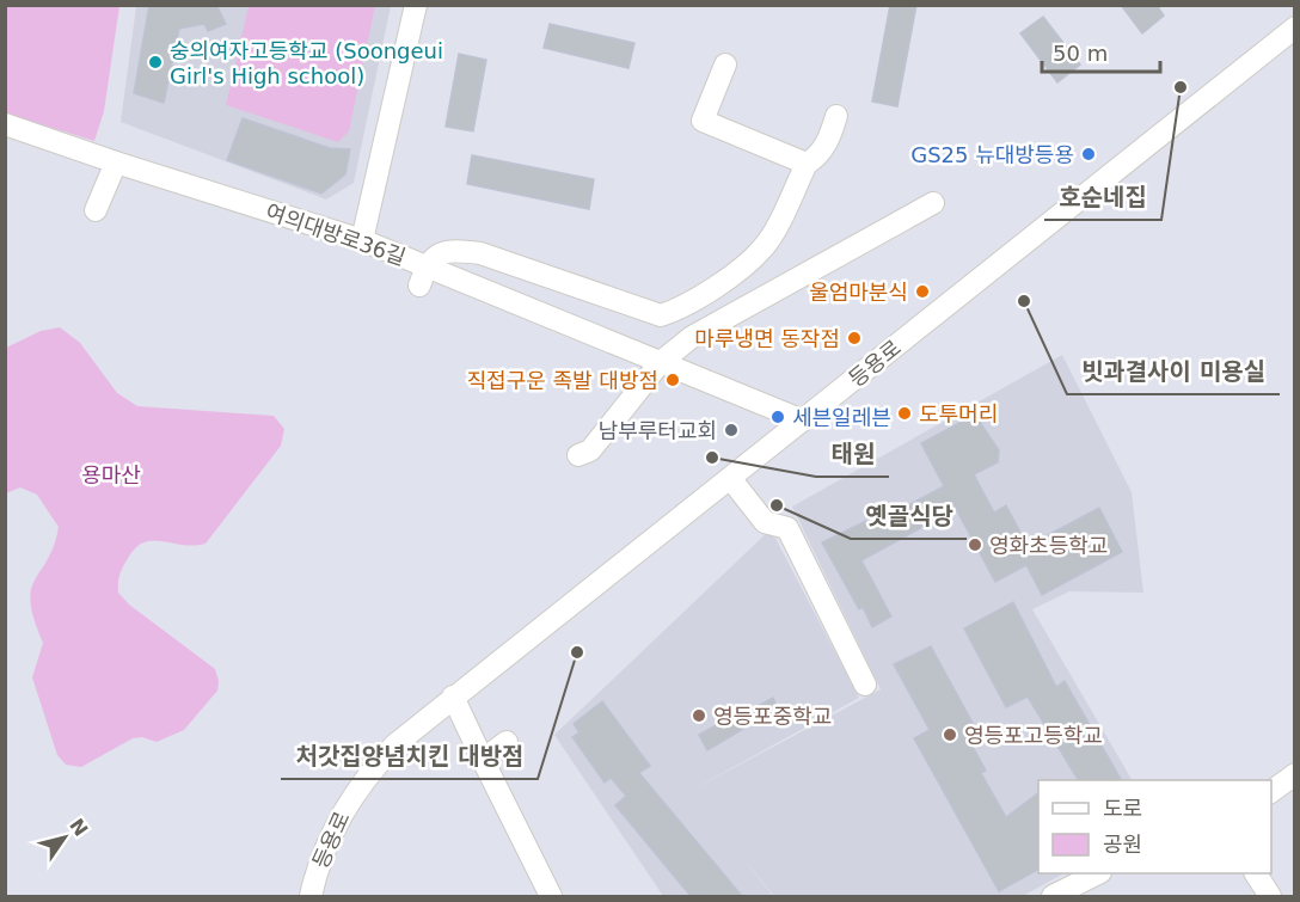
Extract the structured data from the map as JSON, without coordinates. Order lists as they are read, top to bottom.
{
  "streets": {
    "street": ["여의대방로36길", "등용로"]
  },
  "crossings": [
    ["여의대방로36길", "등용로"]
  ],
  "parks": ["용마산"],
  "places": [
    "숭의여자고등학교 (Soongeui Girl's High school)",
    "호순네집",
    "GS25 뉴대방등용",
    "울엄마분식",
    "빗과결사이 미용실",
    "마루냉면 동작점",
    "직접구운 족발 대방점",
    "도투머리",
    "세븐일레븐",
    "남부루터교회",
    "태원",
    "옛골식당",
    "영화초등학교",
    "처갓집양념치킨 대방점",
    "영등포중학교",
    "영등포고등학교"
  ],
  "legend": ["도로", "공원"],
  "scale_bar": "50 m",
  "north": "top right"
}
